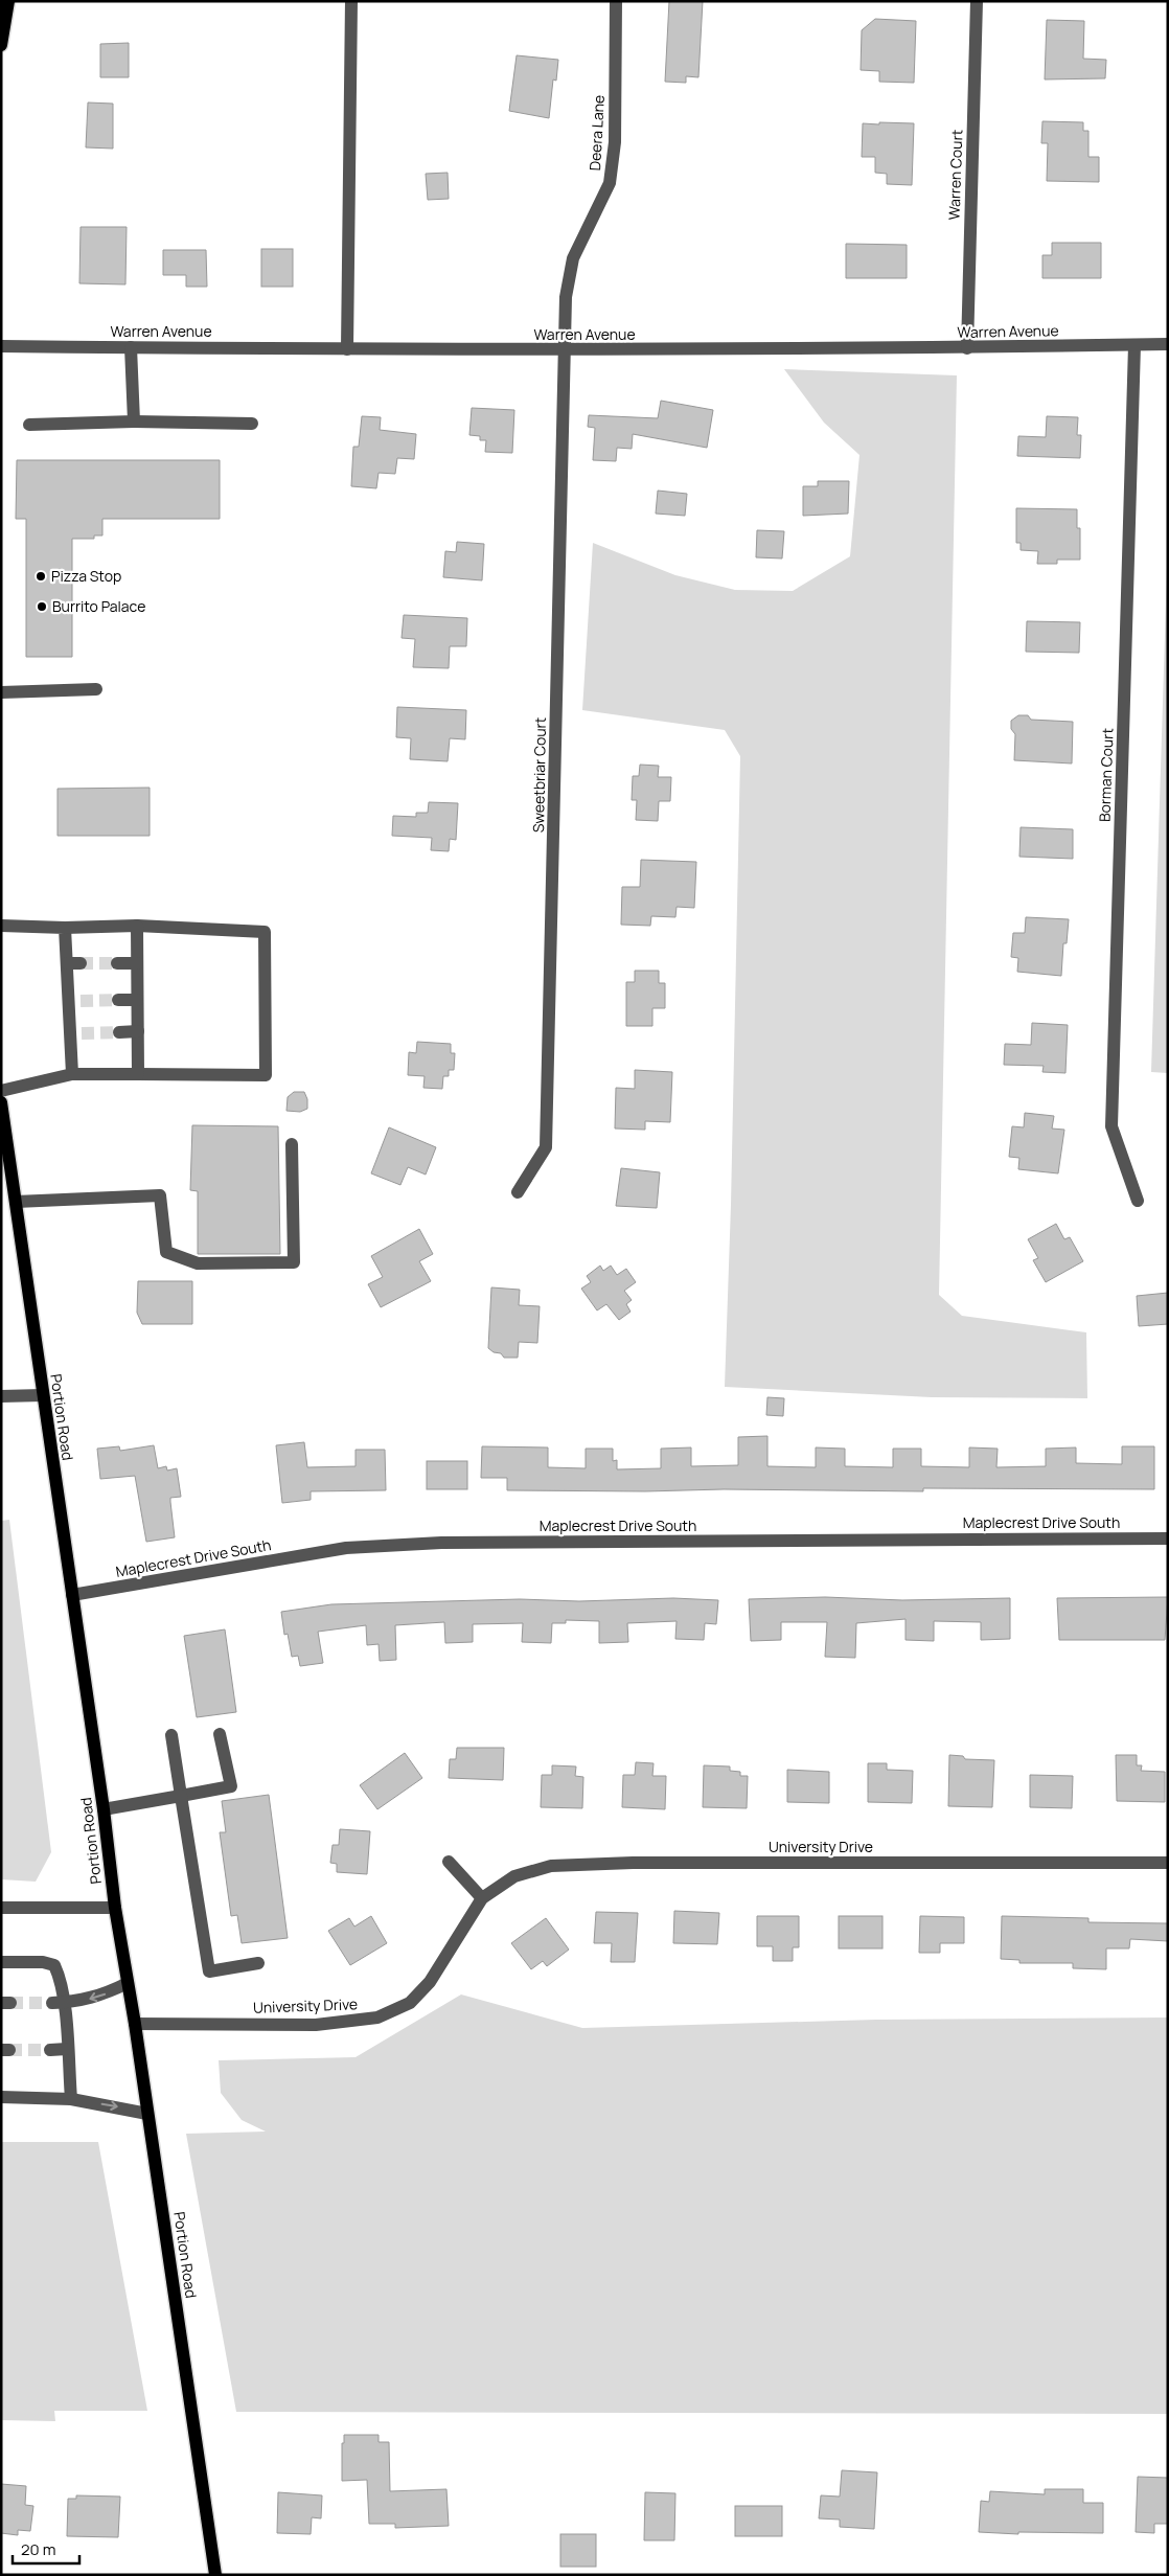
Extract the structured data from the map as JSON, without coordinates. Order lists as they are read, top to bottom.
{
  "streets": {
    "main road": ["Portion Road"],
    "street": [
      "Deera Lane",
      "Warren Court",
      "Warren Avenue",
      "Sweetbriar Court",
      "Borman Court",
      "Maplecrest Drive South",
      "University Drive"
    ]
  },
  "crossings": [
    ["Deera Lane", "Warren Avenue"],
    ["Deera Lane", "Sweetbriar Court"],
    ["Warren Court", "Warren Avenue"],
    ["Warren Avenue", "Sweetbriar Court"],
    ["Warren Avenue", "Borman Court"],
    ["Portion Road", "Maplecrest Drive South"],
    ["Portion Road", "University Drive"]
  ],
  "places": ["Pizza Stop", "Burrito Palace"],
  "scale_bar": "20 m"
}
